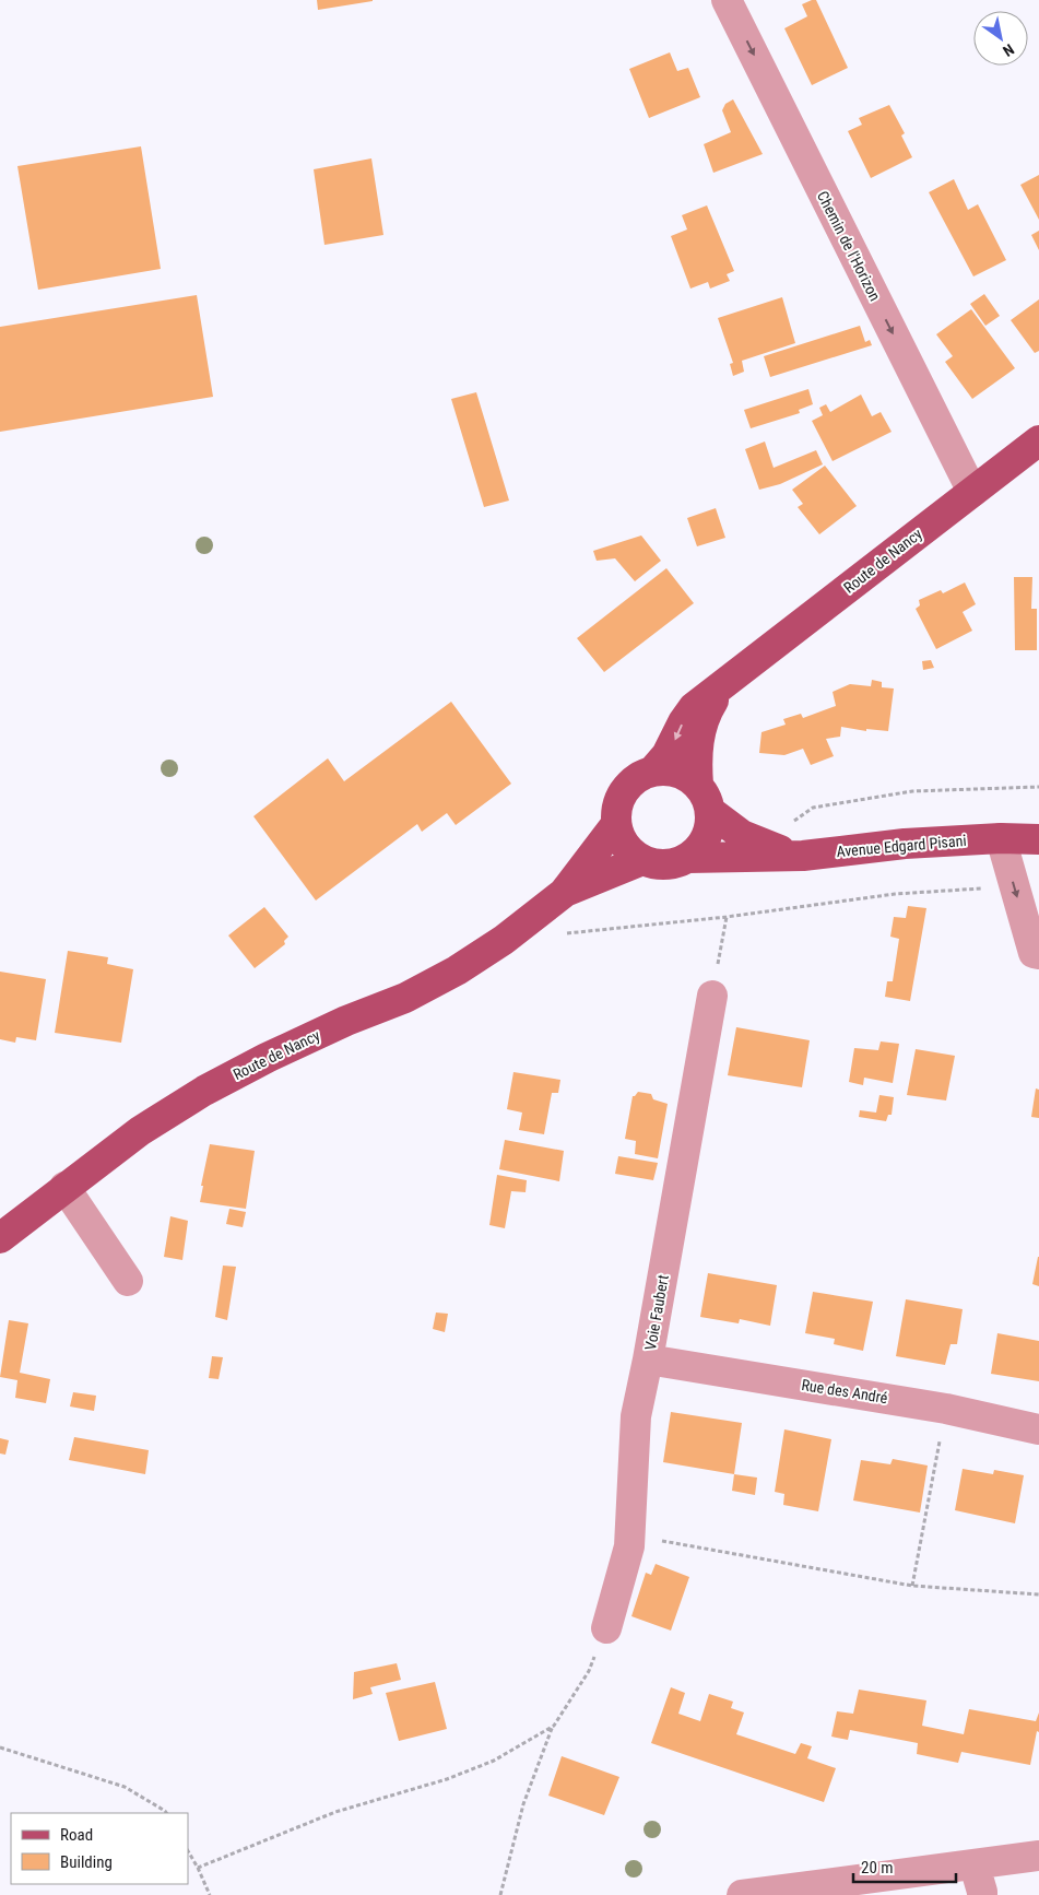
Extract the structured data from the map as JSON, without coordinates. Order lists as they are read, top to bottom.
{
  "streets": {
    "main road": ["Route de Nancy", "Avenue Edgard Pisani"],
    "street": ["Chemin de l'Horizon", "Voie Faubert", "Rue des André"]
  },
  "crossings": [
    ["Chemin de l'Horizon", "Route de Nancy"],
    ["Route de Nancy", "Avenue Edgard Pisani"],
    ["Voie Faubert", "Rue des André"]
  ],
  "one_way": ["Chemin de l'Horizon"],
  "legend": ["Road", "Building"],
  "scale_bar": "20 m",
  "north": "bottom right"
}
